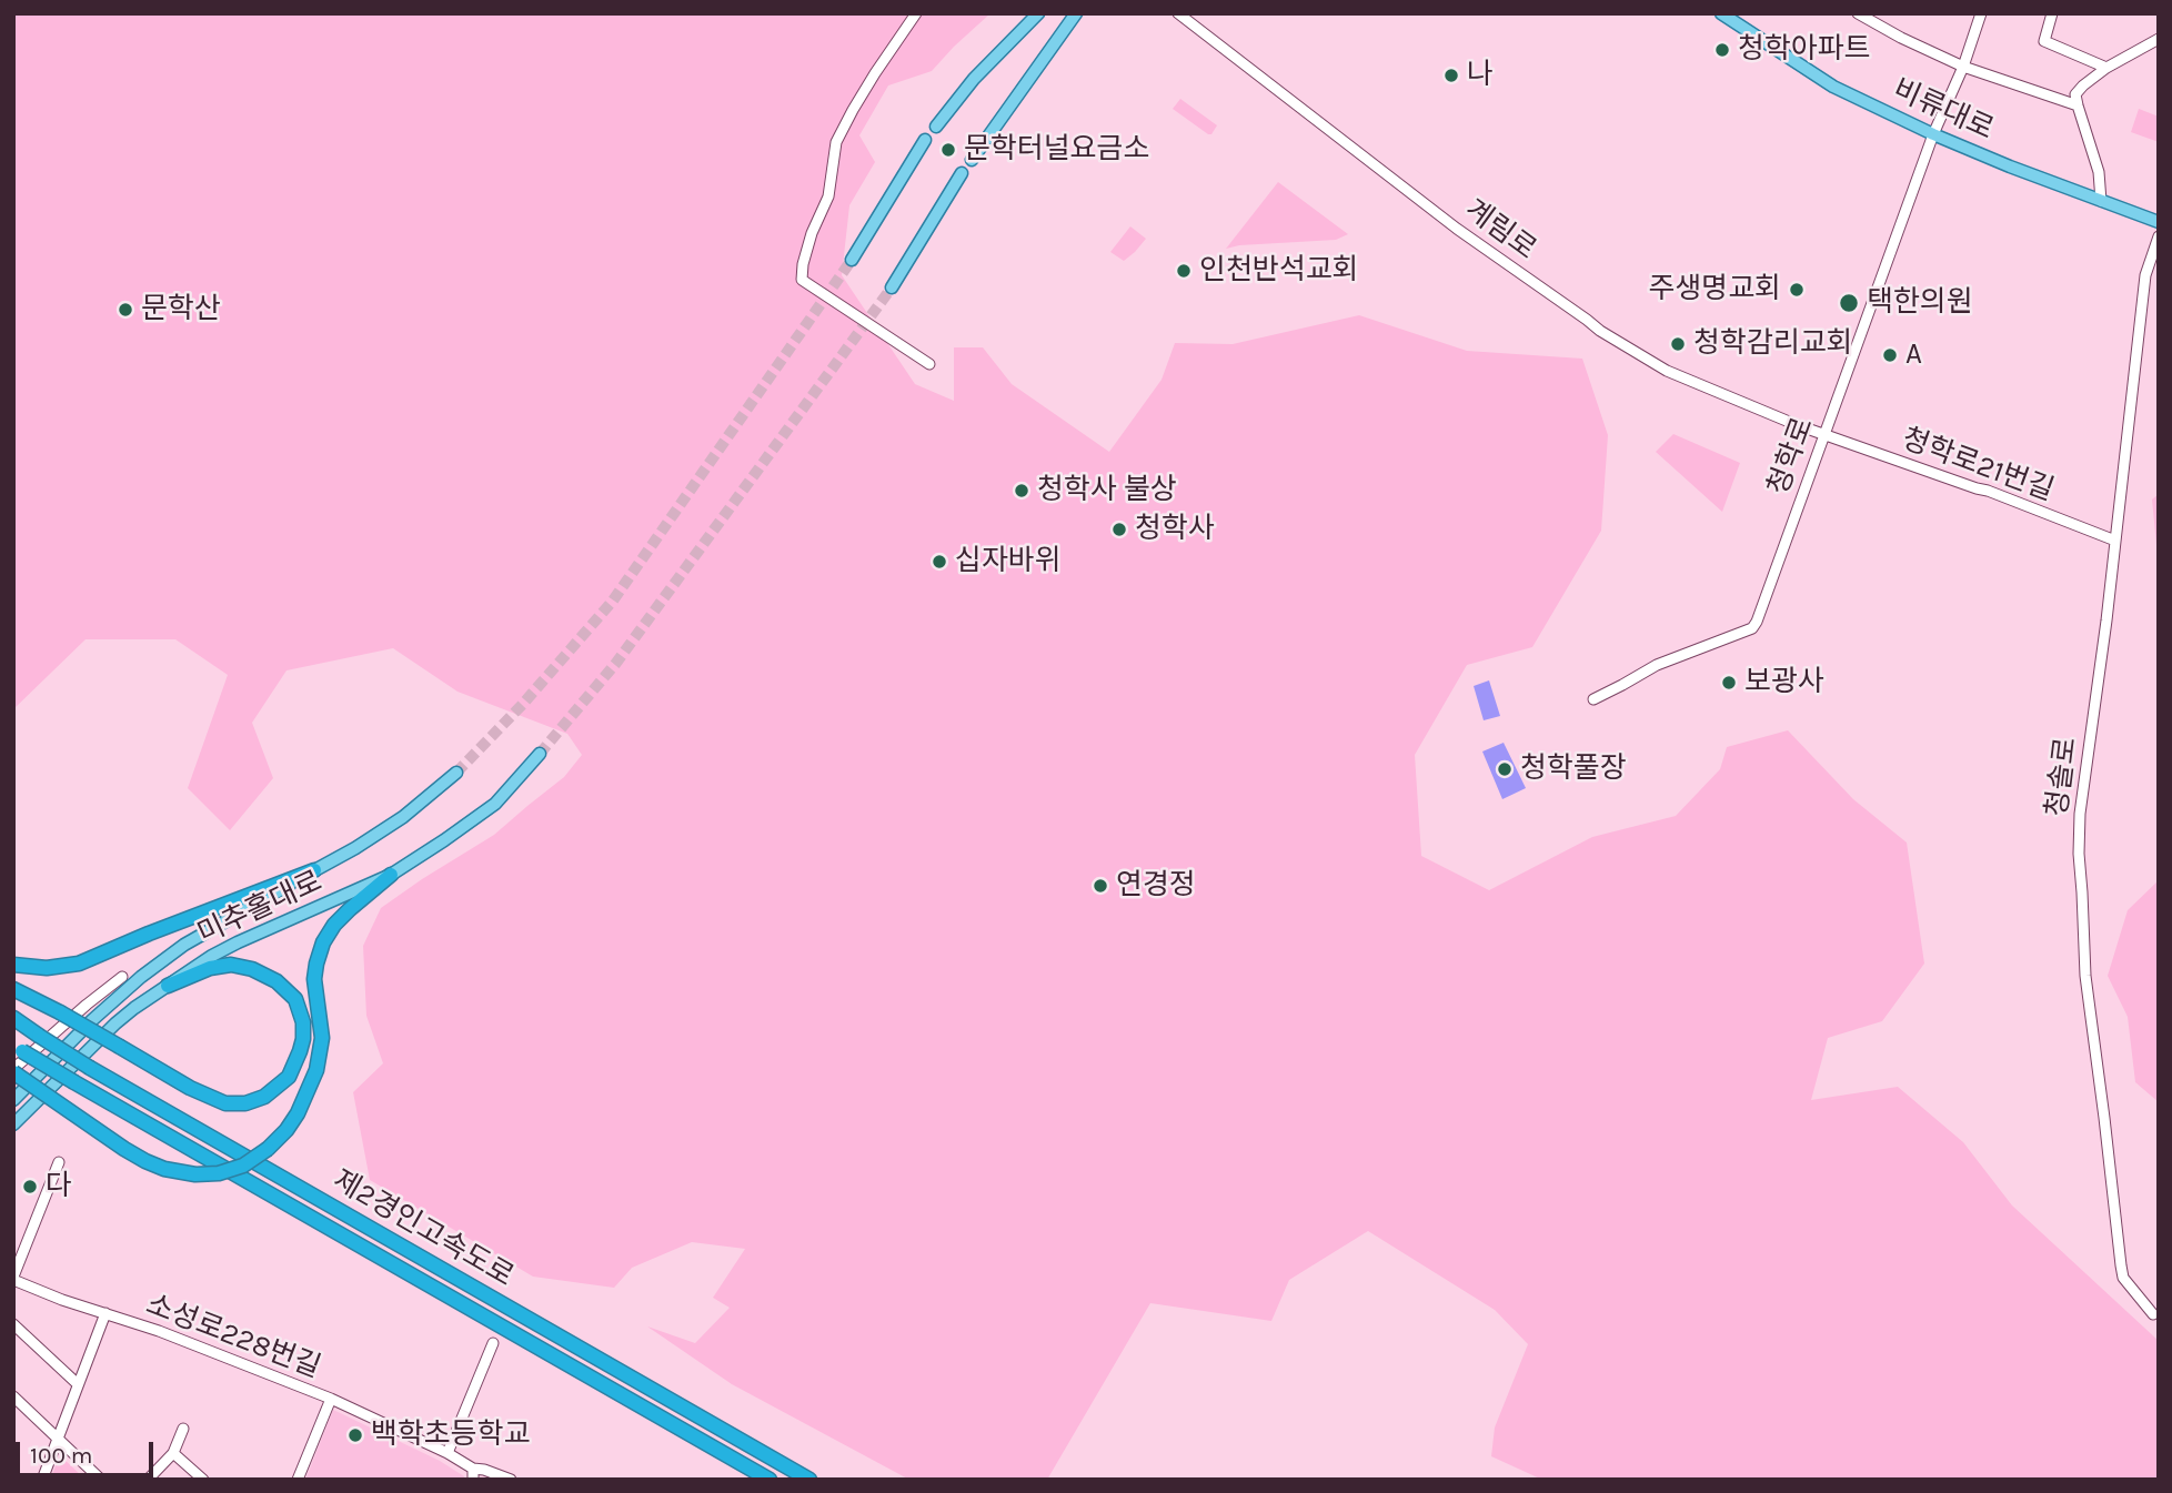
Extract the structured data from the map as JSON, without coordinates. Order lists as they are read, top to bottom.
{
  "streets": {
    "highway": ["제2경인고속도로"],
    "main road": ["비류대로", "미추홀대로"],
    "street": [
      "계림로",
      "청학로",
      "청학로21번길",
      "청솔로",
      "소성로228번길"
    ]
  },
  "crossings": [
    ["비류대로", "청학로"],
    ["계림로", "청학로"],
    ["계림로", "청학로21번길"],
    ["청학로", "청학로21번길"],
    ["청학로21번길", "청솔로"]
  ],
  "places": [
    "청학아파트",
    "나",
    "문학터널요금소",
    "인천반석교회",
    "주생명교회",
    "택한의원",
    "문학산",
    "청학감리교회",
    "A",
    "청학사 불상",
    "청학사",
    "십자바위",
    "보광사",
    "청학풀장",
    "연경정",
    "다",
    "백학초등학교"
  ],
  "scale_bar": "100 m"
}
